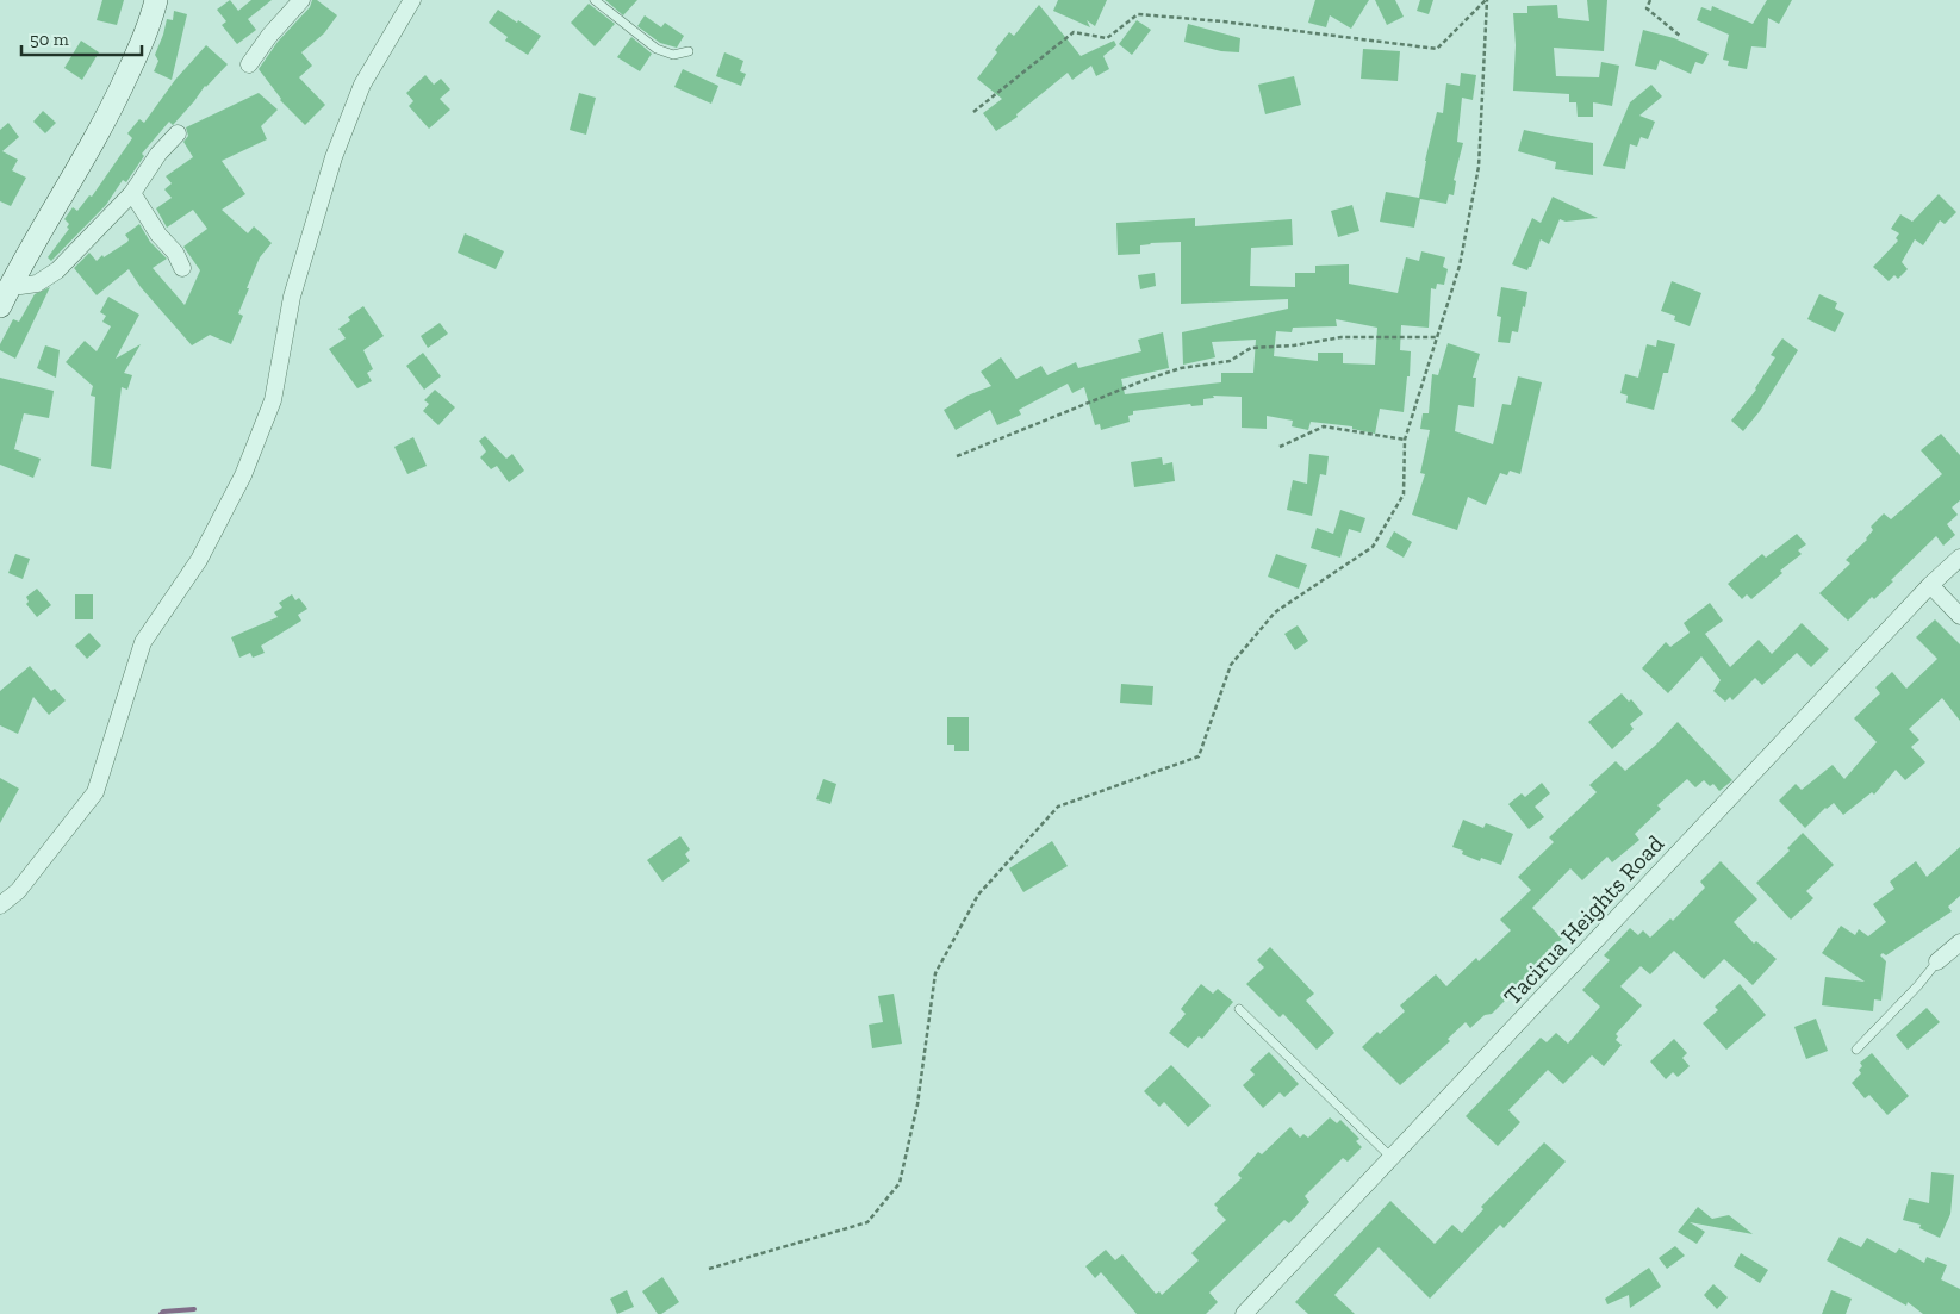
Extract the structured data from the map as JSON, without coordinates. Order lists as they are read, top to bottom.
{
  "streets": {
    "street": ["Tacirua Heights Road"]
  },
  "scale_bar": "50 m"
}
